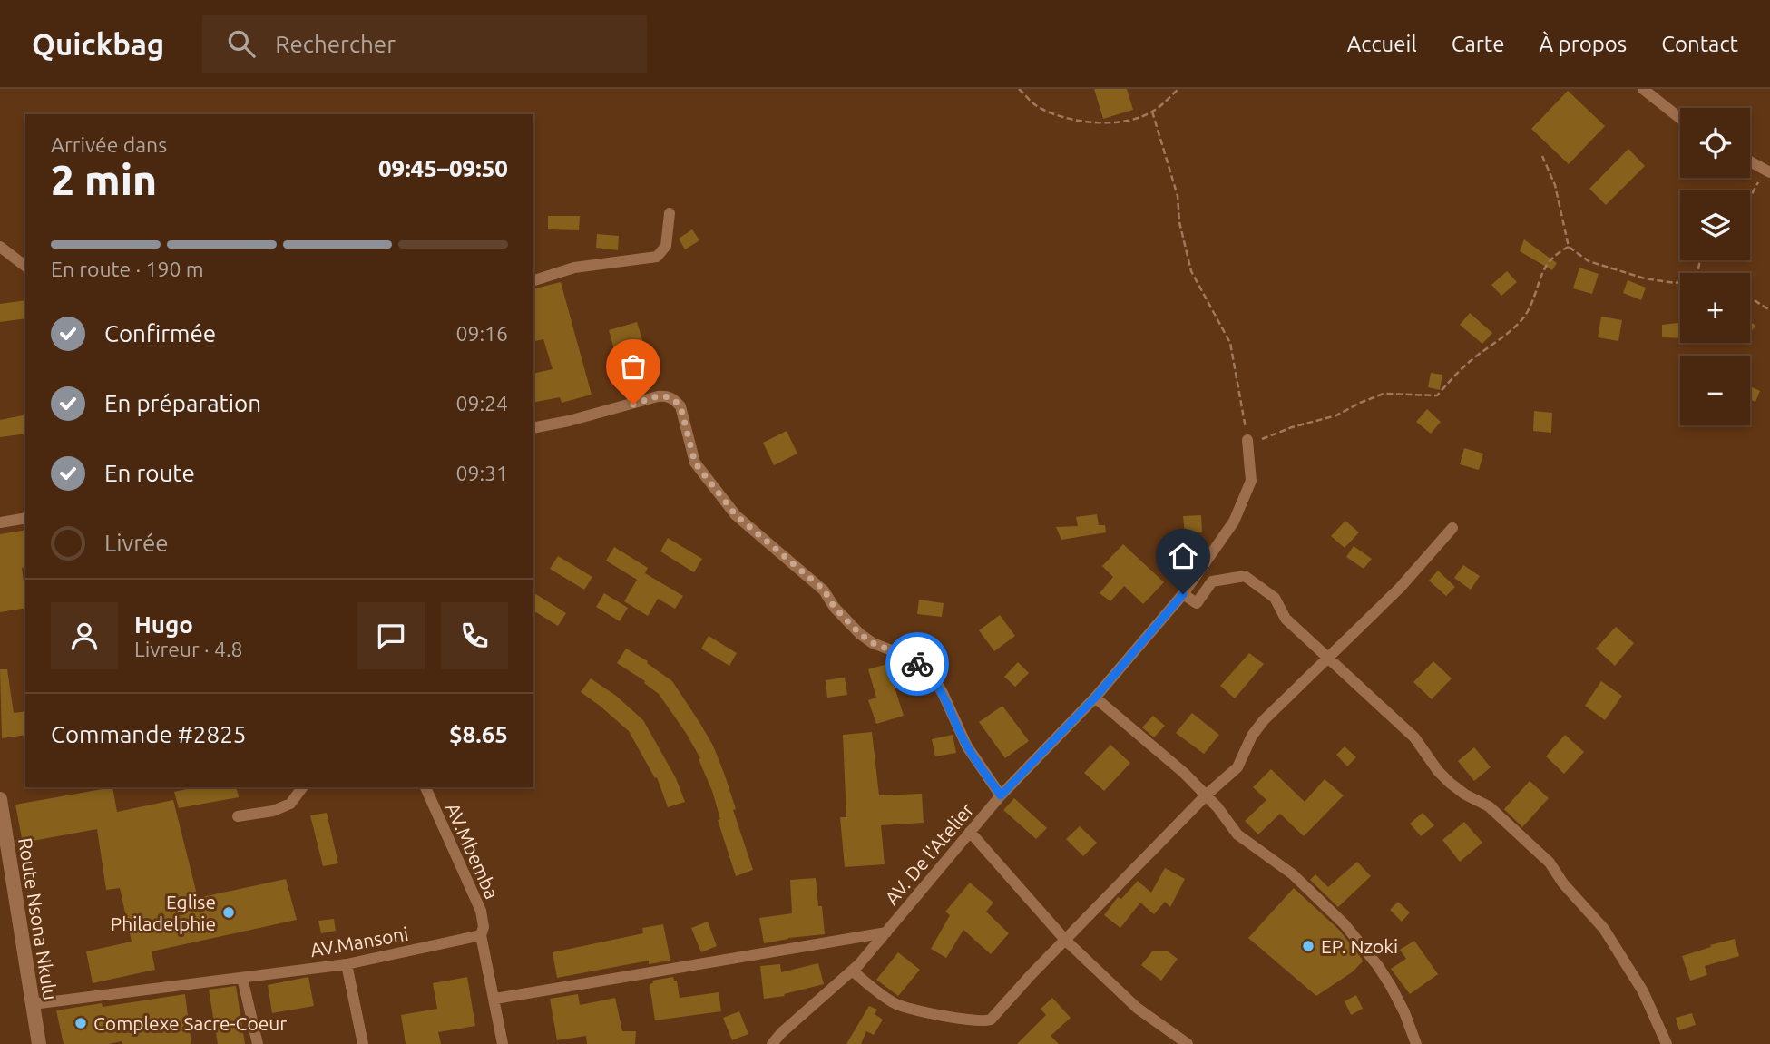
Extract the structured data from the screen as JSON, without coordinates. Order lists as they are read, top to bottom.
{
  "streets": {
    "street": [
      "AV.Mbemba",
      "AV. De l'Atelier",
      "Route Nsona Nkulu",
      "AV.Mansoni"
    ]
  },
  "crossings": [
    ["AV.Mbemba", "AV.Mansoni"],
    ["Route Nsona Nkulu", "AV.Mansoni"]
  ],
  "places": ["Eglise Philadelphie", "EP. Nzoki", "Complexe Sacre-Coeur"],
  "page": {
    "header": "Quickbag",
    "search": "Rechercher",
    "nav": [
      "Accueil",
      "Carte",
      "À propos",
      "Contact"
    ],
    "map_buttons": ["+", "−"],
    "heading": ["2 min", "Arrivée dans", "09:45–09:50"],
    "panel": [
      "Hugo",
      "Livreur · 4.8",
      "Commande #2825",
      "$8.65"
    ],
    "bar": "En route · 190 m",
    "list": [
      ["Confirmée", "09:16"],
      ["En préparation", "09:24"],
      ["En route", "09:31"],
      "Livrée"
    ]
  }
}
